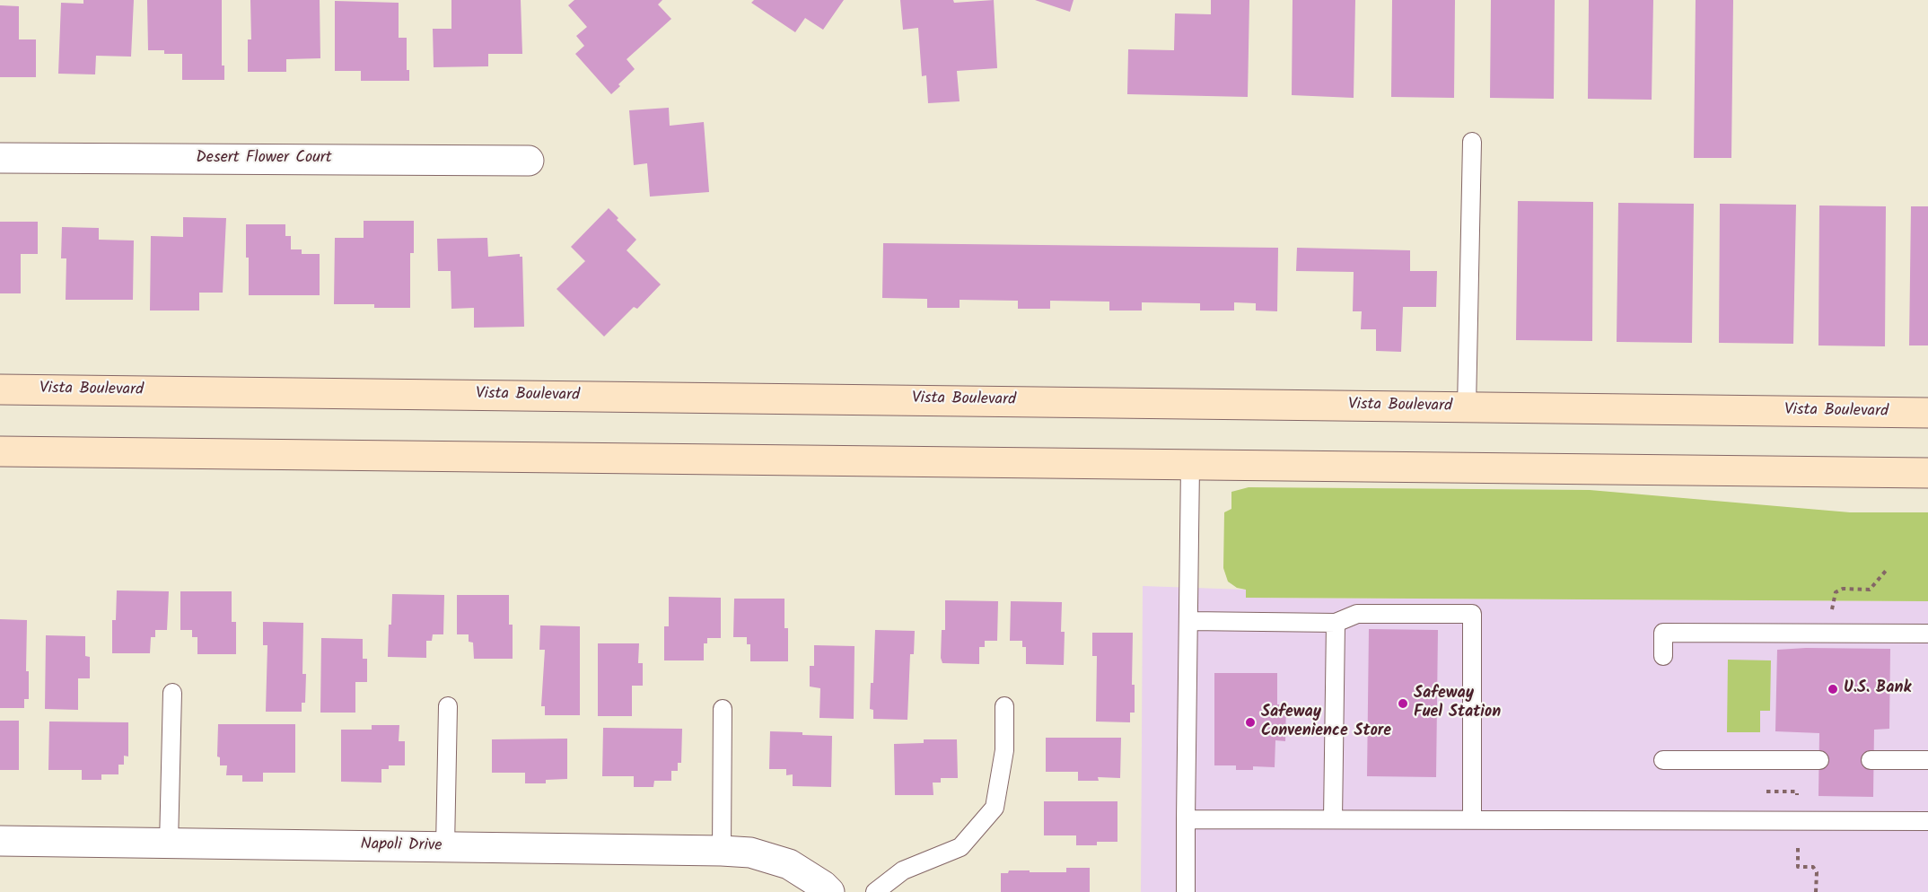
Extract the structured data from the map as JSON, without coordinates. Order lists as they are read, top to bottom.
{
  "streets": {
    "main road": ["Vista Boulevard"],
    "street": ["Desert Flower Court", "Napoli Drive"]
  },
  "places": ["U.S. Bank", "Safeway Fuel Station", "Safeway Convenience Store"]
}
